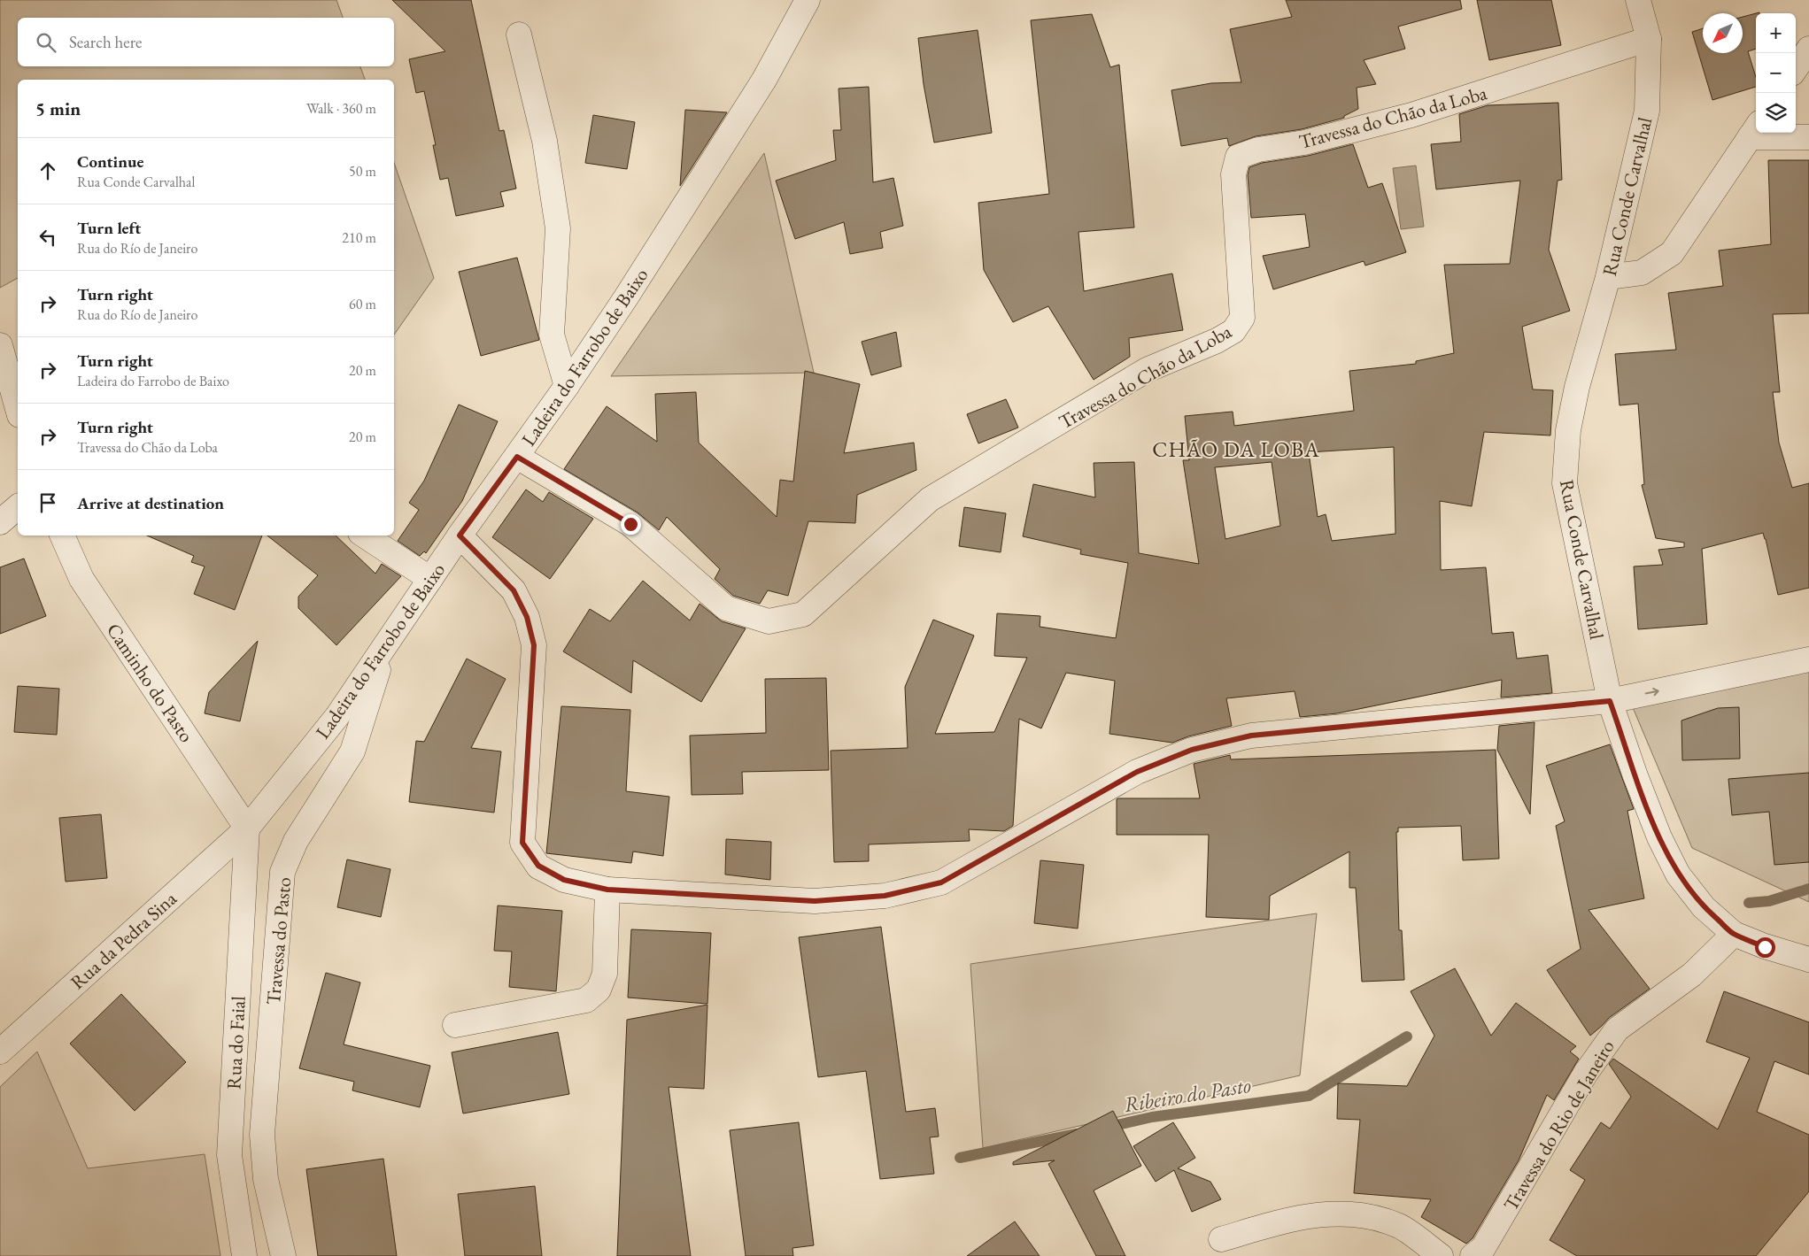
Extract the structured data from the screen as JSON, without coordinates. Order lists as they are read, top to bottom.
{
  "streets": {
    "street": [
      "Travessa do Chão da Loba",
      "Rua Conde Carvalhal",
      "Ladeira do Farrobo de Baixo",
      "Caminho do Pasto",
      "Rua da Pedra Sina",
      "Travessa do Pasto",
      "Rua do Faial",
      "Travessa do Rio de Janeiro"
    ]
  },
  "crossings": [
    ["Travessa do Chão da Loba", "Rua Conde Carvalhal"],
    ["Travessa do Chão da Loba", "Ladeira do Farrobo de Baixo"],
    ["Rua Conde Carvalhal", "Travessa do Rio de Janeiro"],
    ["Ladeira do Farrobo de Baixo", "Caminho do Pasto"],
    ["Ladeira do Farrobo de Baixo", "Rua da Pedra Sina"],
    ["Ladeira do Farrobo de Baixo", "Travessa do Pasto"],
    ["Ladeira do Farrobo de Baixo", "Rua do Faial"],
    ["Caminho do Pasto", "Rua da Pedra Sina"],
    ["Caminho do Pasto", "Rua do Faial"],
    ["Rua da Pedra Sina", "Rua do Faial"]
  ],
  "districts": ["CHÃO DA LOBA"],
  "water": ["Ribeiro do Pasto"],
  "north": "bottom left",
  "page": {
    "map_buttons": ["+", "−"],
    "search": "Search here",
    "heading": ["5 min", "Walk · 360 m"],
    "list": [
      ["Continue", "Rua Conde Carvalhal", "50 m"],
      ["Turn left", "Rua do Río de Janeiro", "210 m"],
      ["Turn right", "Rua do Río de Janeiro", "60 m"],
      ["Turn right", "Ladeira do Farrobo de Baixo", "20 m"],
      ["Turn right", "Travessa do Chão da Loba", "20 m"],
      "Arrive at destination"
    ]
  }
}
